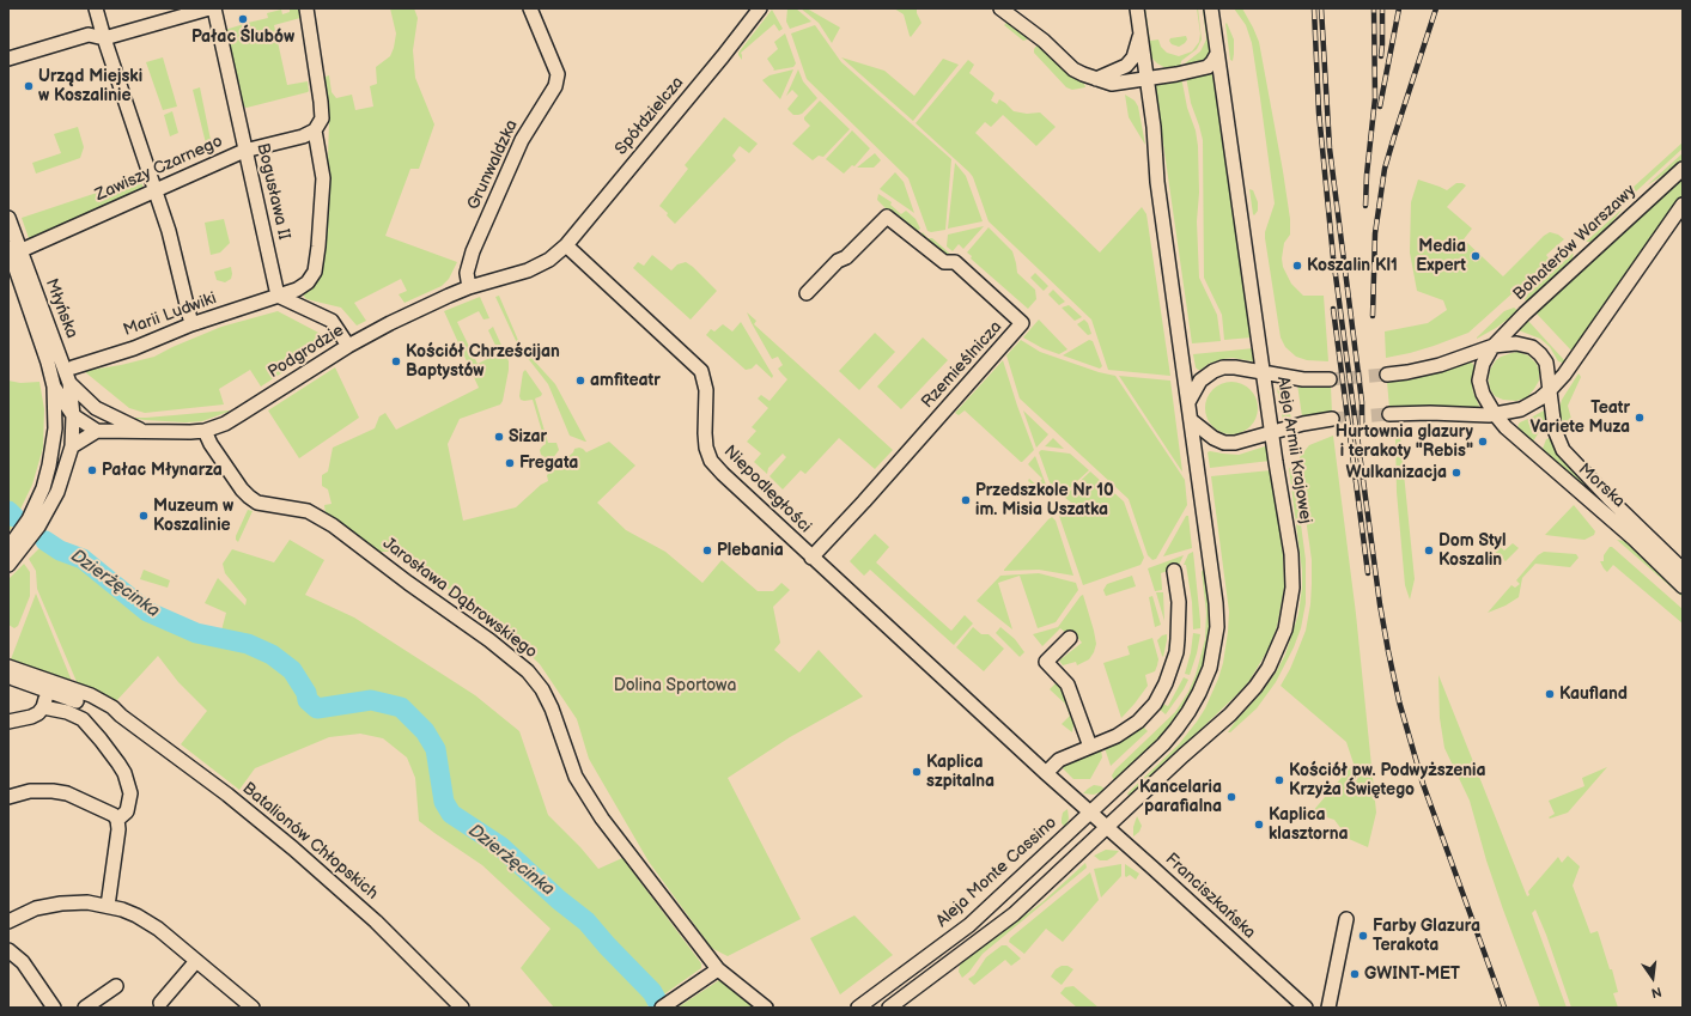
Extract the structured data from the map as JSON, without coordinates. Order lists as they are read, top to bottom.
{
  "streets": {
    "street": [
      "Spółdzielcza",
      "Grunwaldzka",
      "Zawiszy Czarnego",
      "Bogusława II",
      "Bohaterów Warszawy",
      "Młyńska",
      "Marii Ludwiki",
      "Podgrodzie",
      "Rzemieślnicza",
      "Aleja Armii Krajowej",
      "Morska",
      "Niepodległości",
      "Jarosława Dąbrowskiego",
      "Batalionów Chłopskich",
      "Aleja Monte Cassino",
      "Franciszkańska"
    ]
  },
  "crossings": [
    ["Spółdzielcza", "Podgrodzie"],
    ["Spółdzielcza", "Niepodległości"],
    ["Grunwaldzka", "Podgrodzie"],
    ["Zawiszy Czarnego", "Bogusława II"],
    ["Zawiszy Czarnego", "Młyńska"],
    ["Zawiszy Czarnego", "Marii Ludwiki"],
    ["Bogusława II", "Marii Ludwiki"],
    ["Bohaterów Warszawy", "Morska"],
    ["Młyńska", "Podgrodzie"],
    ["Podgrodzie", "Niepodległości"],
    ["Podgrodzie", "Jarosława Dąbrowskiego"],
    ["Rzemieślnicza", "Niepodległości"],
    ["Aleja Armii Krajowej", "Franciszkańska"],
    ["Niepodległości", "Aleja Monte Cassino"],
    ["Niepodległości", "Franciszkańska"],
    ["Aleja Monte Cassino", "Franciszkańska"]
  ],
  "water": ["Dzierżęcinka"],
  "parks": ["Dolina Sportowa"],
  "places": [
    "Pałac Ślubów",
    "Urząd Miejski w Koszalinie",
    "Media Expert",
    "Koszalin Kl1",
    "Kościół Chrześcijan Baptystów",
    "amfiteatr",
    "Teatr Variete Muza",
    "Sizar",
    "Hurtownia glazury i terakoty \"Rebis\"",
    "Fregata",
    "Pałac Młynarza",
    "Wulkanizacja",
    "Przedszkole Nr 10 im. Misia Uszatka",
    "Muzeum w Koszalinie",
    "Plebania",
    "Dom Styl Koszalin",
    "Kaufland",
    "Kaplica szpitalna",
    "Kościół pw. Podwyższenia Krzyża Świętego",
    "Kancelaria parafialna",
    "Kaplica klasztorna",
    "Farby Glazura Terakota",
    "GWINT-MET"
  ],
  "north": "bottom"
}
